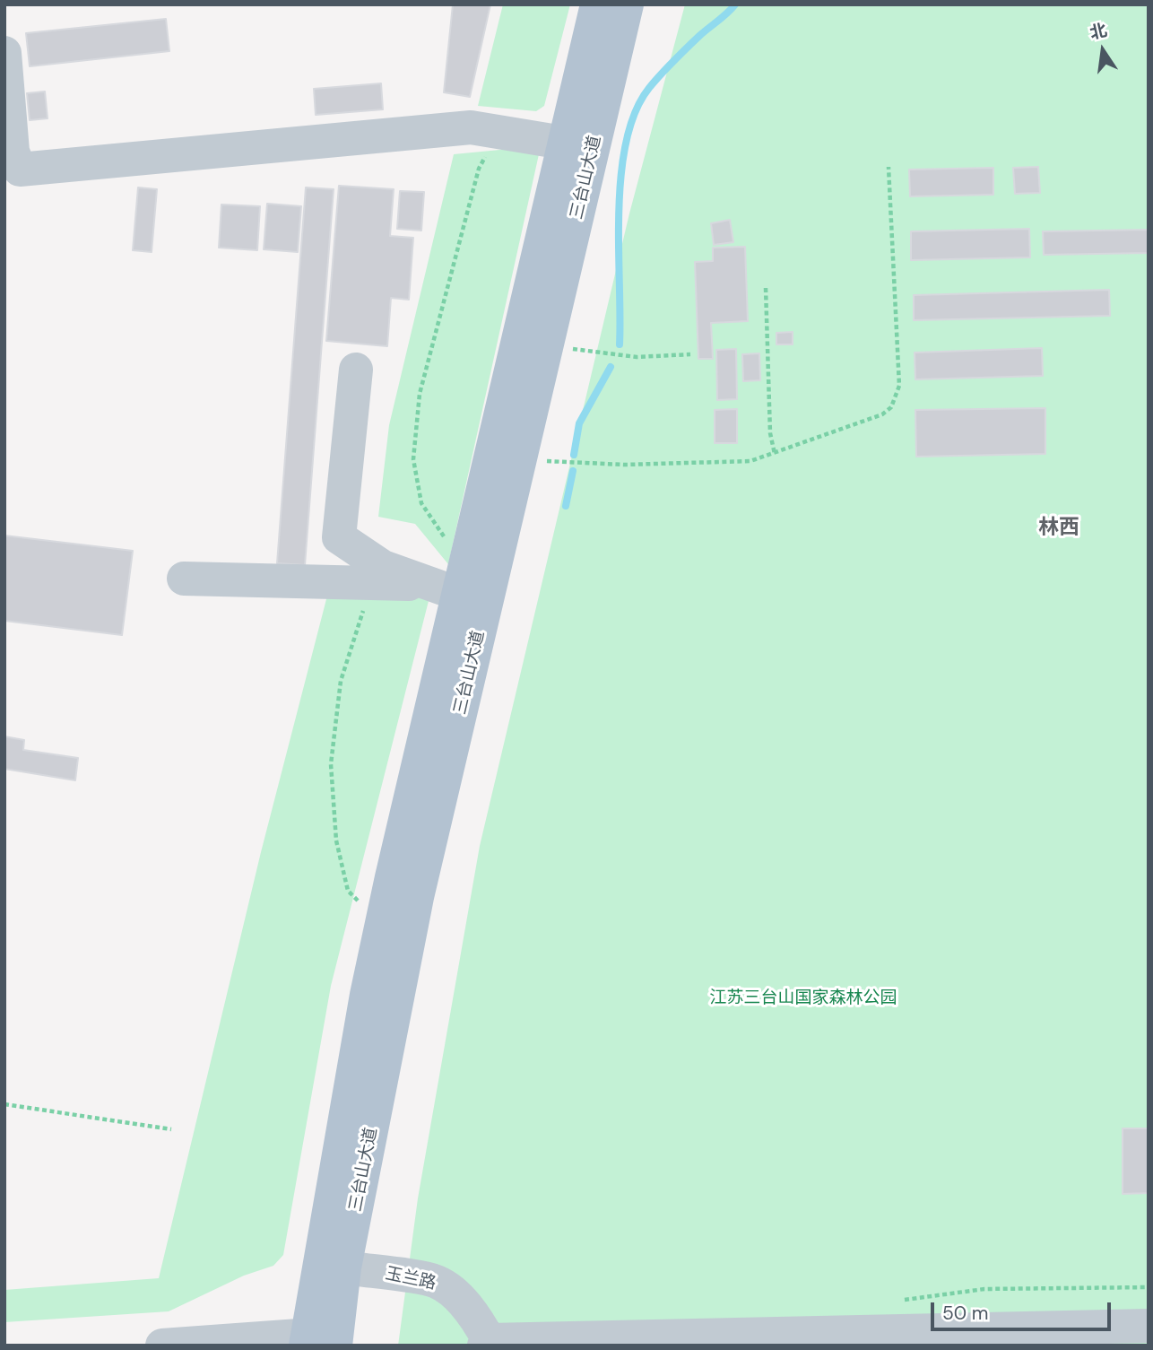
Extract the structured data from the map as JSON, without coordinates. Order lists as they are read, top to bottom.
{
  "streets": {
    "main road": ["三台山大道"],
    "street": ["玉兰路"]
  },
  "crossings": [
    ["三台山大道", "玉兰路"]
  ],
  "districts": ["林西"],
  "parks": ["江苏三台山国家森林公园"],
  "scale_bar": "50 m",
  "north": "top"
}
